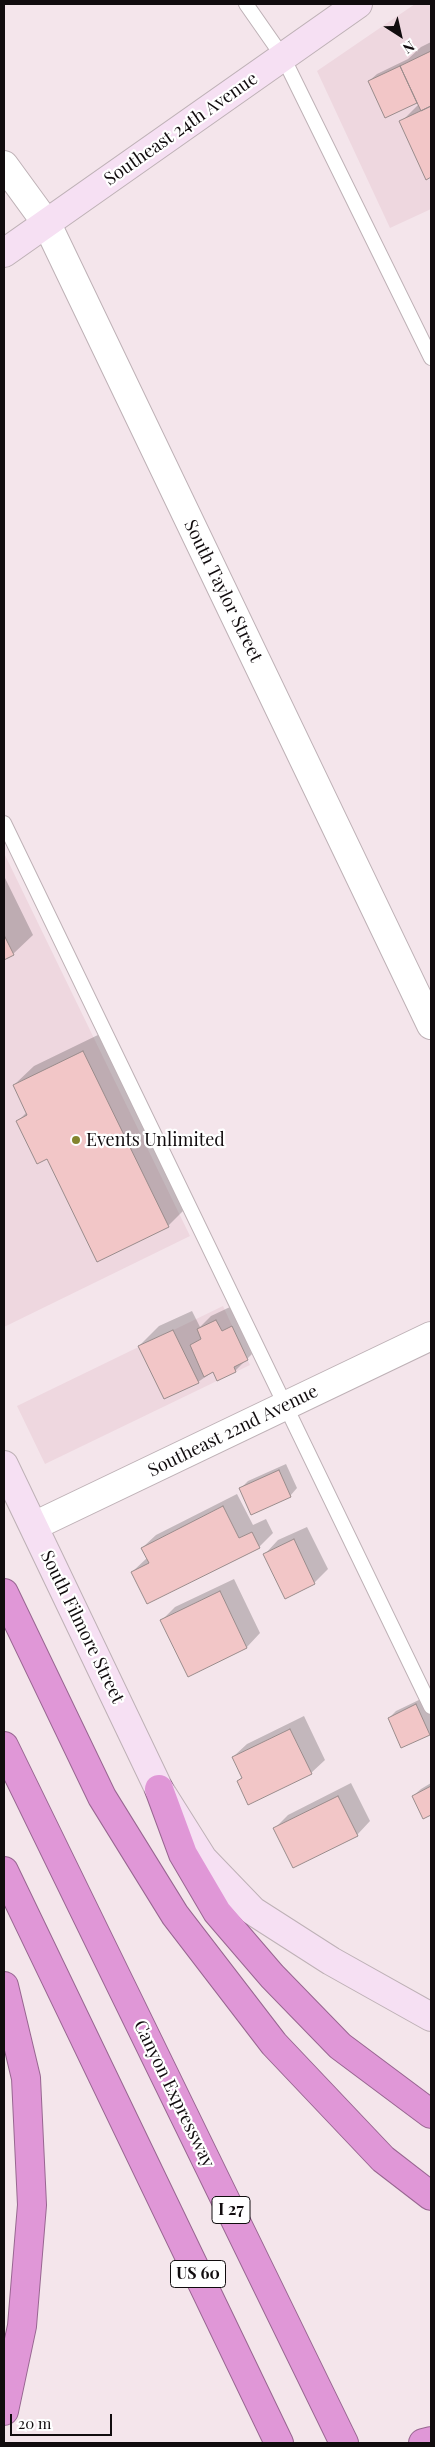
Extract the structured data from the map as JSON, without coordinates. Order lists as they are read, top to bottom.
{
  "streets": {
    "highway": ["Canyon Expressway", "I 27", "US 60"],
    "main road": ["Southeast 24th Avenue", "South Filmore Street"],
    "street": ["South Taylor Street", "Southeast 22nd Avenue"]
  },
  "crossings": [
    ["Southeast 24th Avenue", "South Taylor Street"],
    ["Southeast 22nd Avenue", "South Filmore Street"]
  ],
  "places": ["Events Unlimited"],
  "scale_bar": "20 m",
  "north": "bottom right"
}
